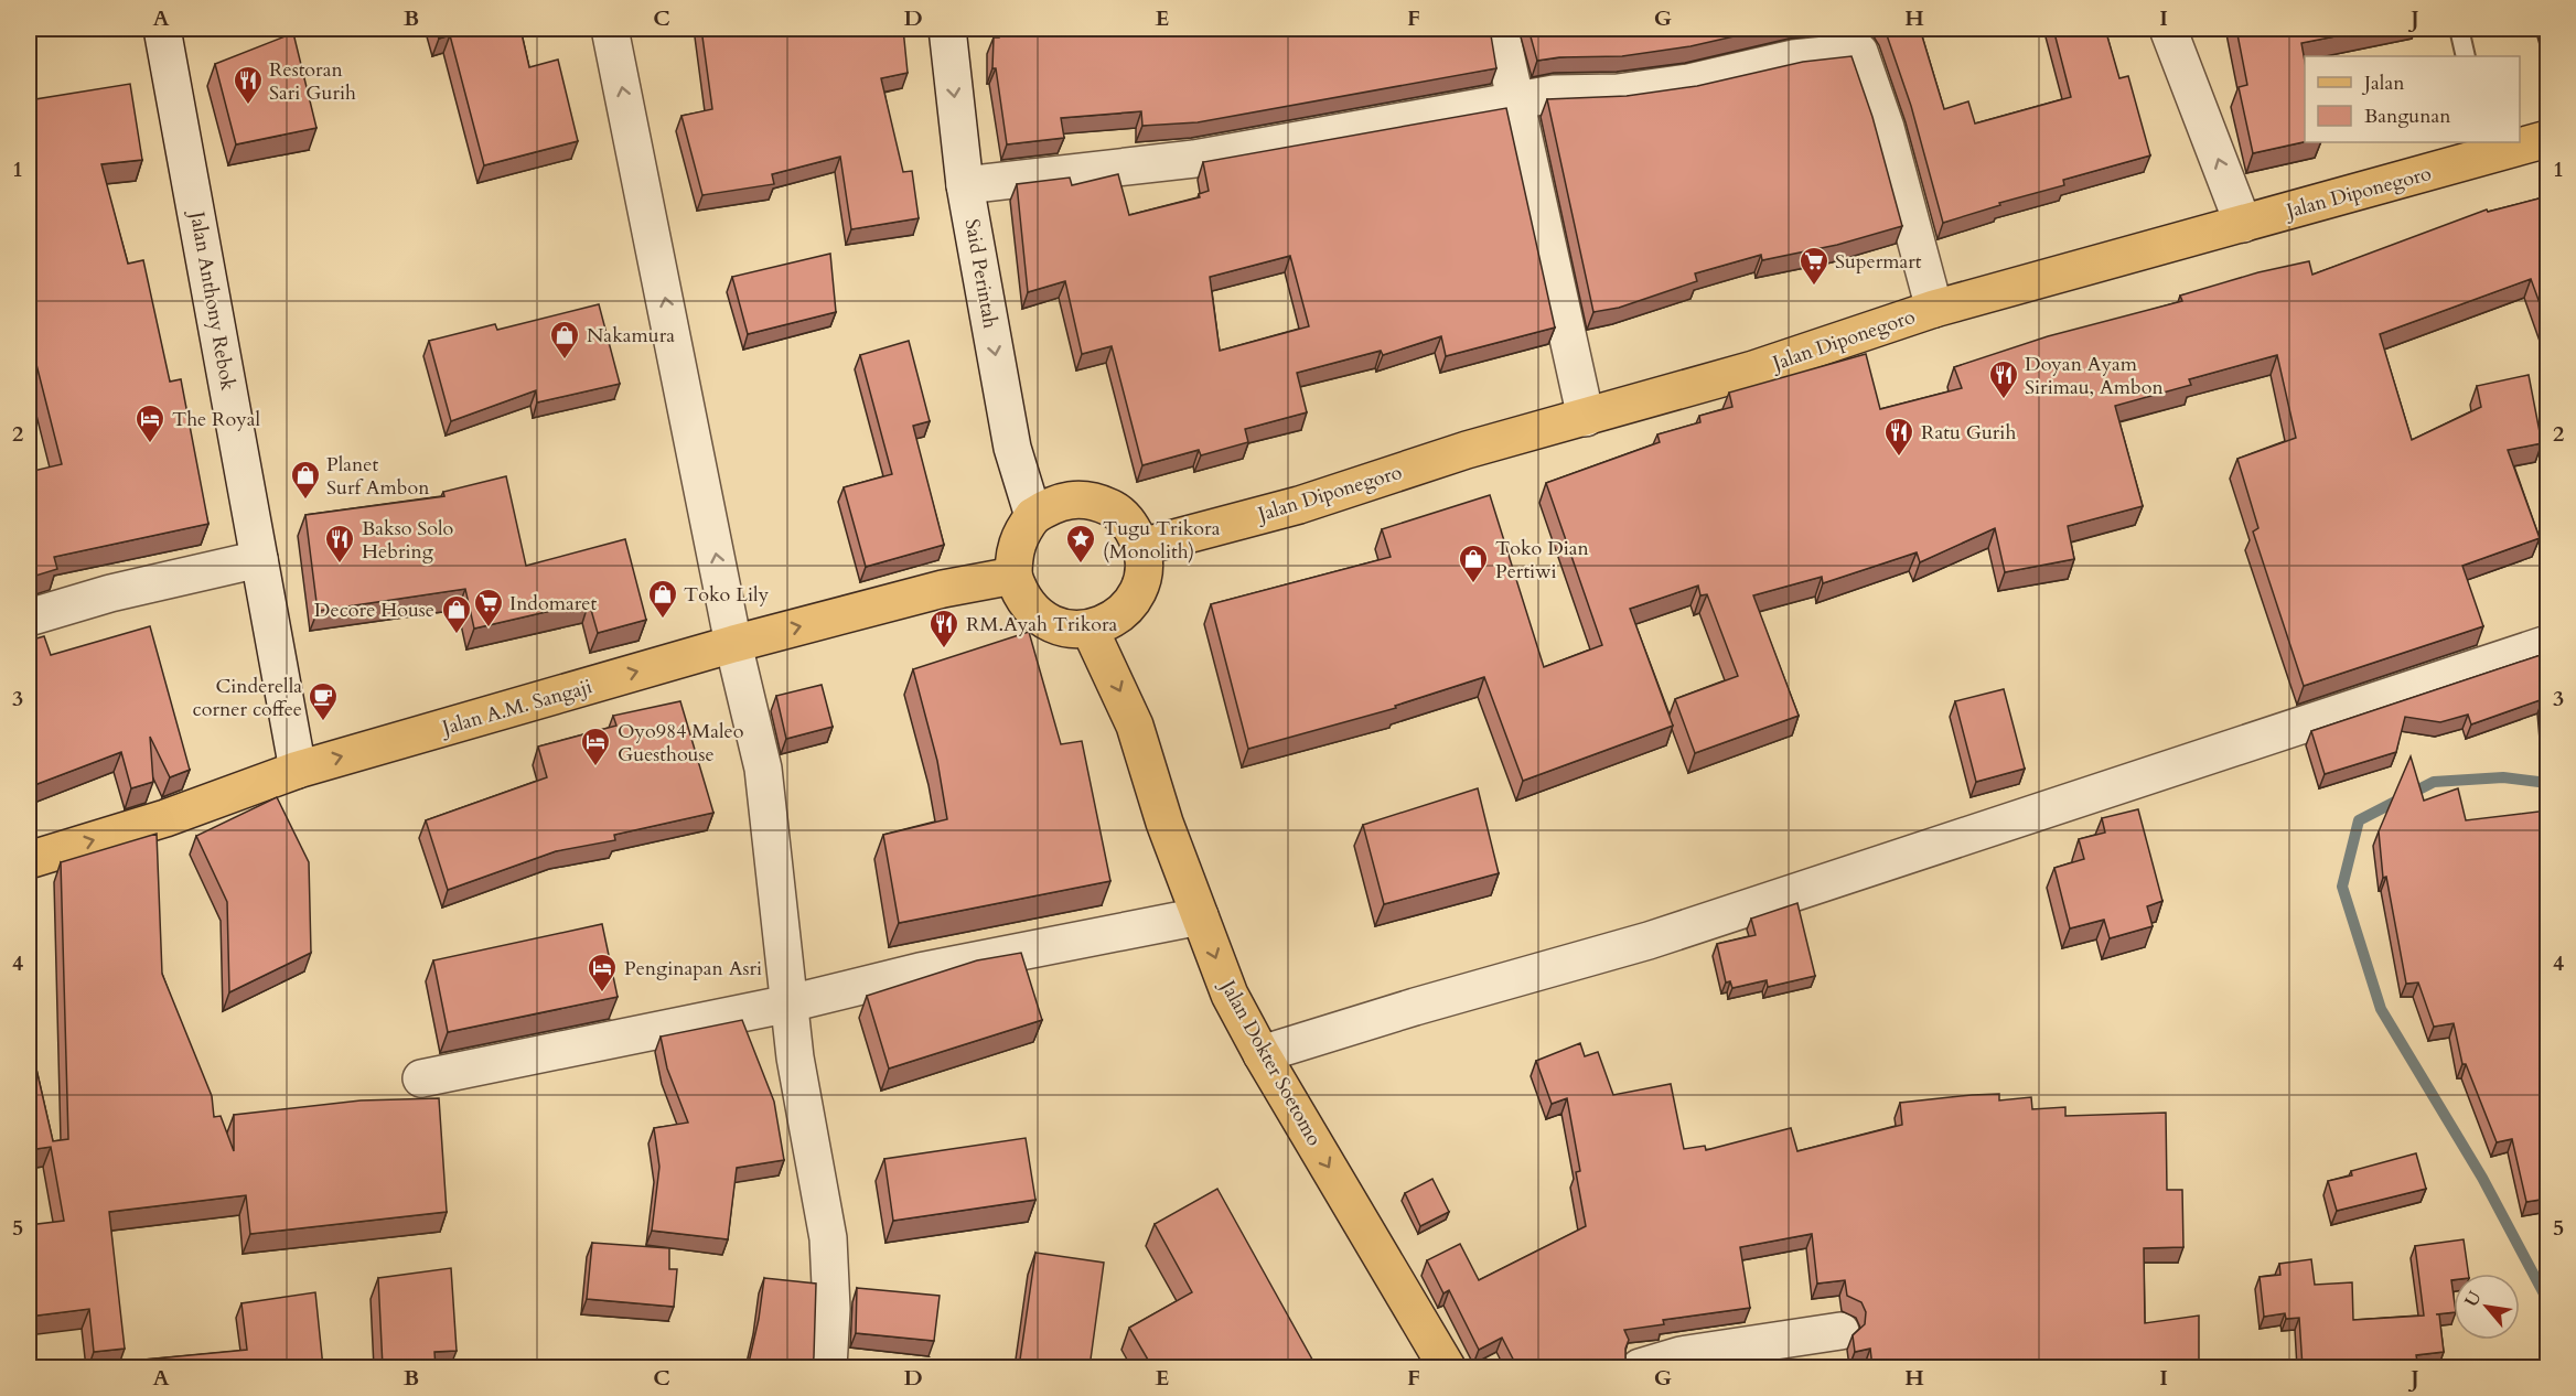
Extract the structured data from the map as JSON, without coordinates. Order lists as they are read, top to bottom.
{
  "streets": {
    "main road": ["Jalan Diponegoro", "Jalan A.M. Sangaji", "Jalan Dokter Soetomo"],
    "street": ["Said Perintah", "Jalan Anthony Rebok"]
  },
  "crossings": [
    ["Jalan Diponegoro", "Said Perintah"],
    ["Jalan Diponegoro", "Jalan A.M. Sangaji"],
    ["Jalan Diponegoro", "Jalan Dokter Soetomo"],
    ["Said Perintah", "Jalan A.M. Sangaji"],
    ["Said Perintah", "Jalan Dokter Soetomo"],
    ["Jalan Anthony Rebok", "Jalan A.M. Sangaji"],
    ["Jalan A.M. Sangaji", "Jalan Dokter Soetomo"]
  ],
  "one_way": ["Jalan A.M. Sangaji", "Jalan Dokter Soetomo"],
  "places": {
    "restaurant": [
      "Restoran Sari Gurih",
      "Doyan Ayam Sirimau, Ambon",
      "Ratu Gurih",
      "Bakso Solo Hebring",
      "RM.Ayah Trikora"
    ],
    "supermarket": ["Supermart", "Indomaret"],
    "shop": [
      "Nakamura",
      "Planet Surf Ambon",
      "Toko Dian Pertiwi",
      "Toko Lily",
      "Decore House"
    ],
    "hotel": ["The Royal", "Oyo984 Maleo Guesthouse", "Penginapan Asri"],
    "place": ["Tugu Trikora (Monolith)"],
    "cafe": ["Cinderella corner coffee"]
  },
  "legend": ["Jalan", "Bangunan"],
  "north": "top left",
  "grid": {
    "columns": [
      "A",
      "B",
      "C",
      "D",
      "E",
      "F",
      "G",
      "H",
      "I",
      "J"
    ],
    "rows": [
      "1",
      "2",
      "3",
      "4",
      "5"
    ]
  }
}
